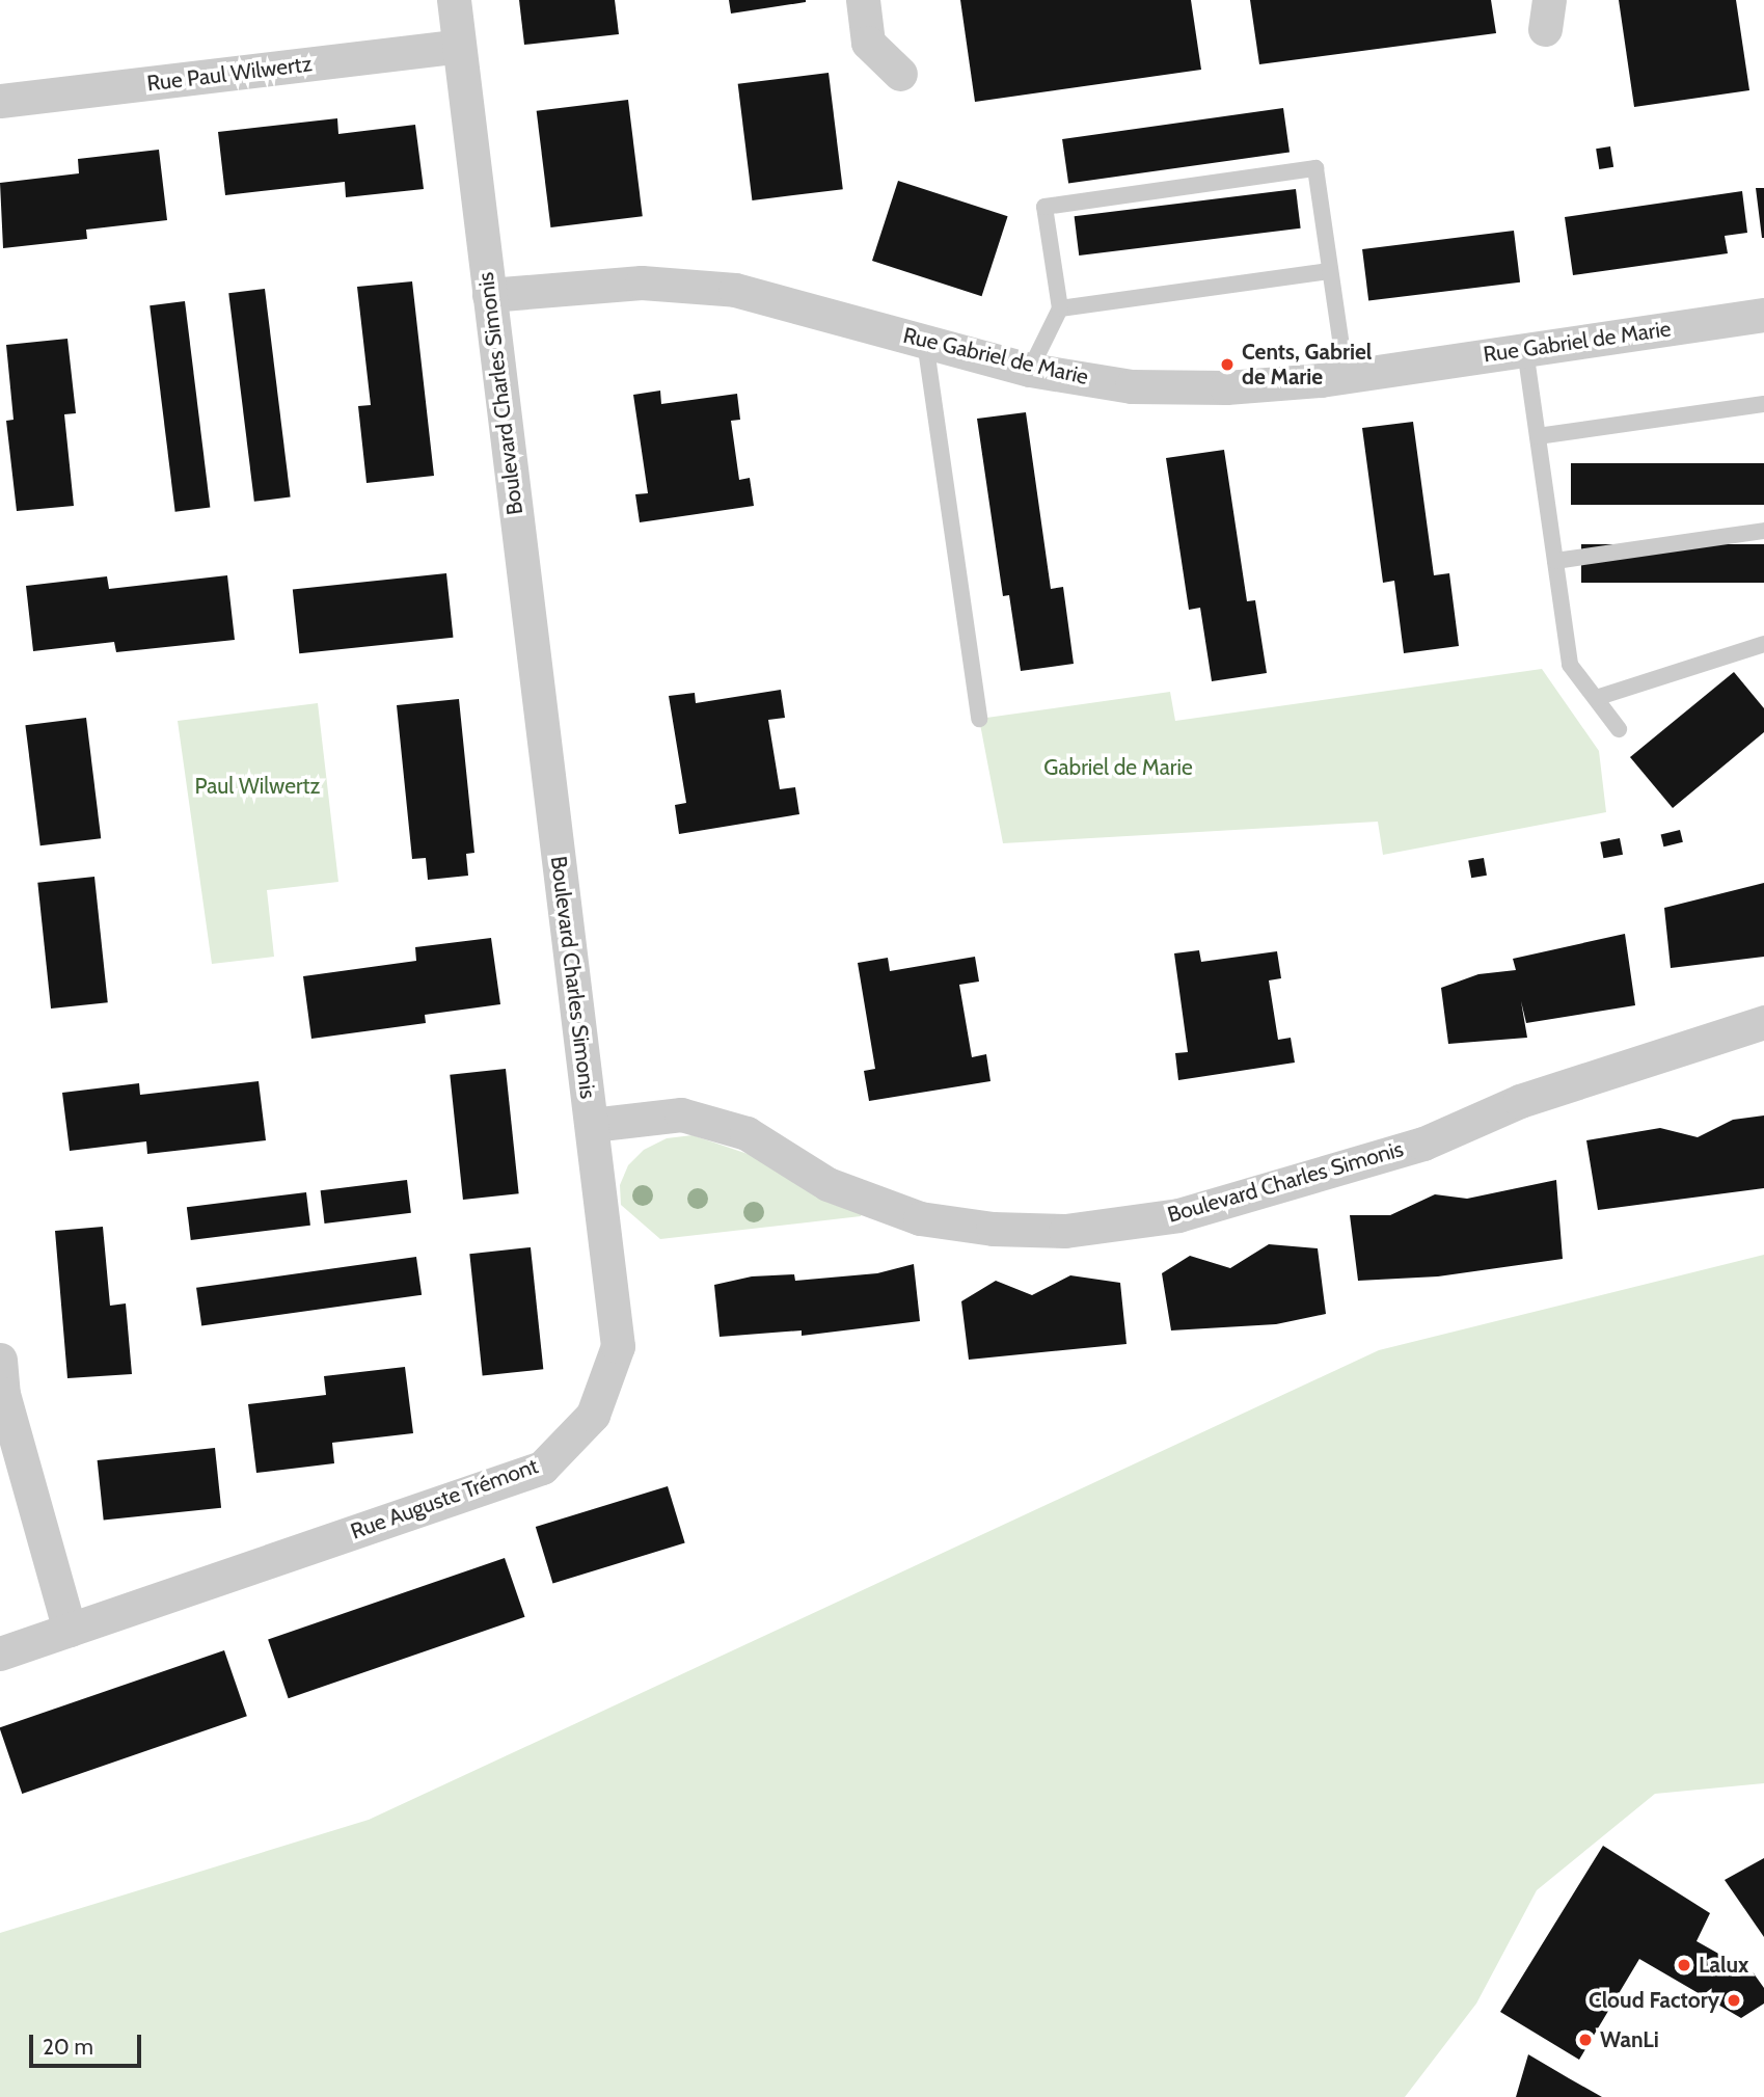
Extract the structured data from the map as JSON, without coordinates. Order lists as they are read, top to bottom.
{
  "streets": {
    "street": [
      "Rue Paul Wilwertz",
      "Rue Gabriel de Marie",
      "Boulevard Charles Simonis",
      "Rue Auguste Trémont"
    ]
  },
  "crossings": [
    ["Rue Paul Wilwertz", "Boulevard Charles Simonis"],
    ["Rue Gabriel de Marie", "Boulevard Charles Simonis"],
    ["Boulevard Charles Simonis", "Rue Auguste Trémont"]
  ],
  "parks": ["Gabriel de Marie", "Paul Wilwertz"],
  "places": [
    "Cents, Gabriel de Marie",
    "Lalux",
    "Cloud Factory",
    "WanLi"
  ],
  "scale_bar": "20 m"
}
